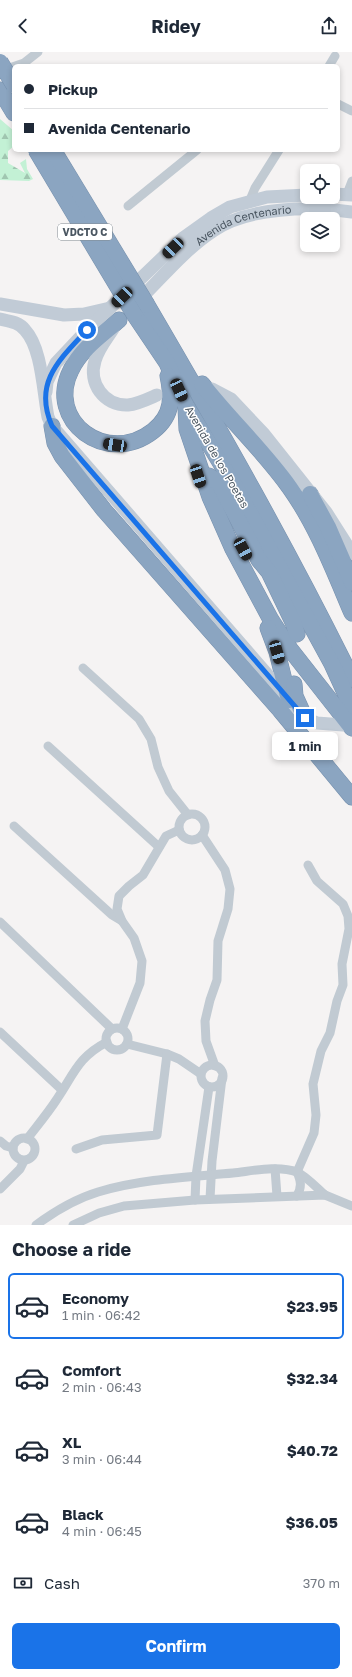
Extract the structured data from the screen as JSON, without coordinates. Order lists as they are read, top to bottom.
{
  "streets": {
    "highway": ["VDCTO C", "Avenida de los Poetas"],
    "main road": ["Avenida Centenario"]
  },
  "page": {
    "header": "Ridey",
    "banner": ["Pickup", "Avenida Centenario"],
    "bubble": "1 min",
    "heading": "Choose a ride",
    "list": [
      {
        "name": "Economy",
        "note": "1 min · 06:42",
        "value": "$23.95"
      },
      {
        "name": "Comfort",
        "note": "2 min · 06:43",
        "value": "$32.34"
      },
      {
        "name": "XL",
        "note": "3 min · 06:44",
        "value": "$40.72"
      },
      {
        "name": "Black",
        "note": "4 min · 06:45",
        "value": "$36.05"
      }
    ],
    "pay": ["Cash", "370 m"],
    "buttons": "Confirm"
  }
}
